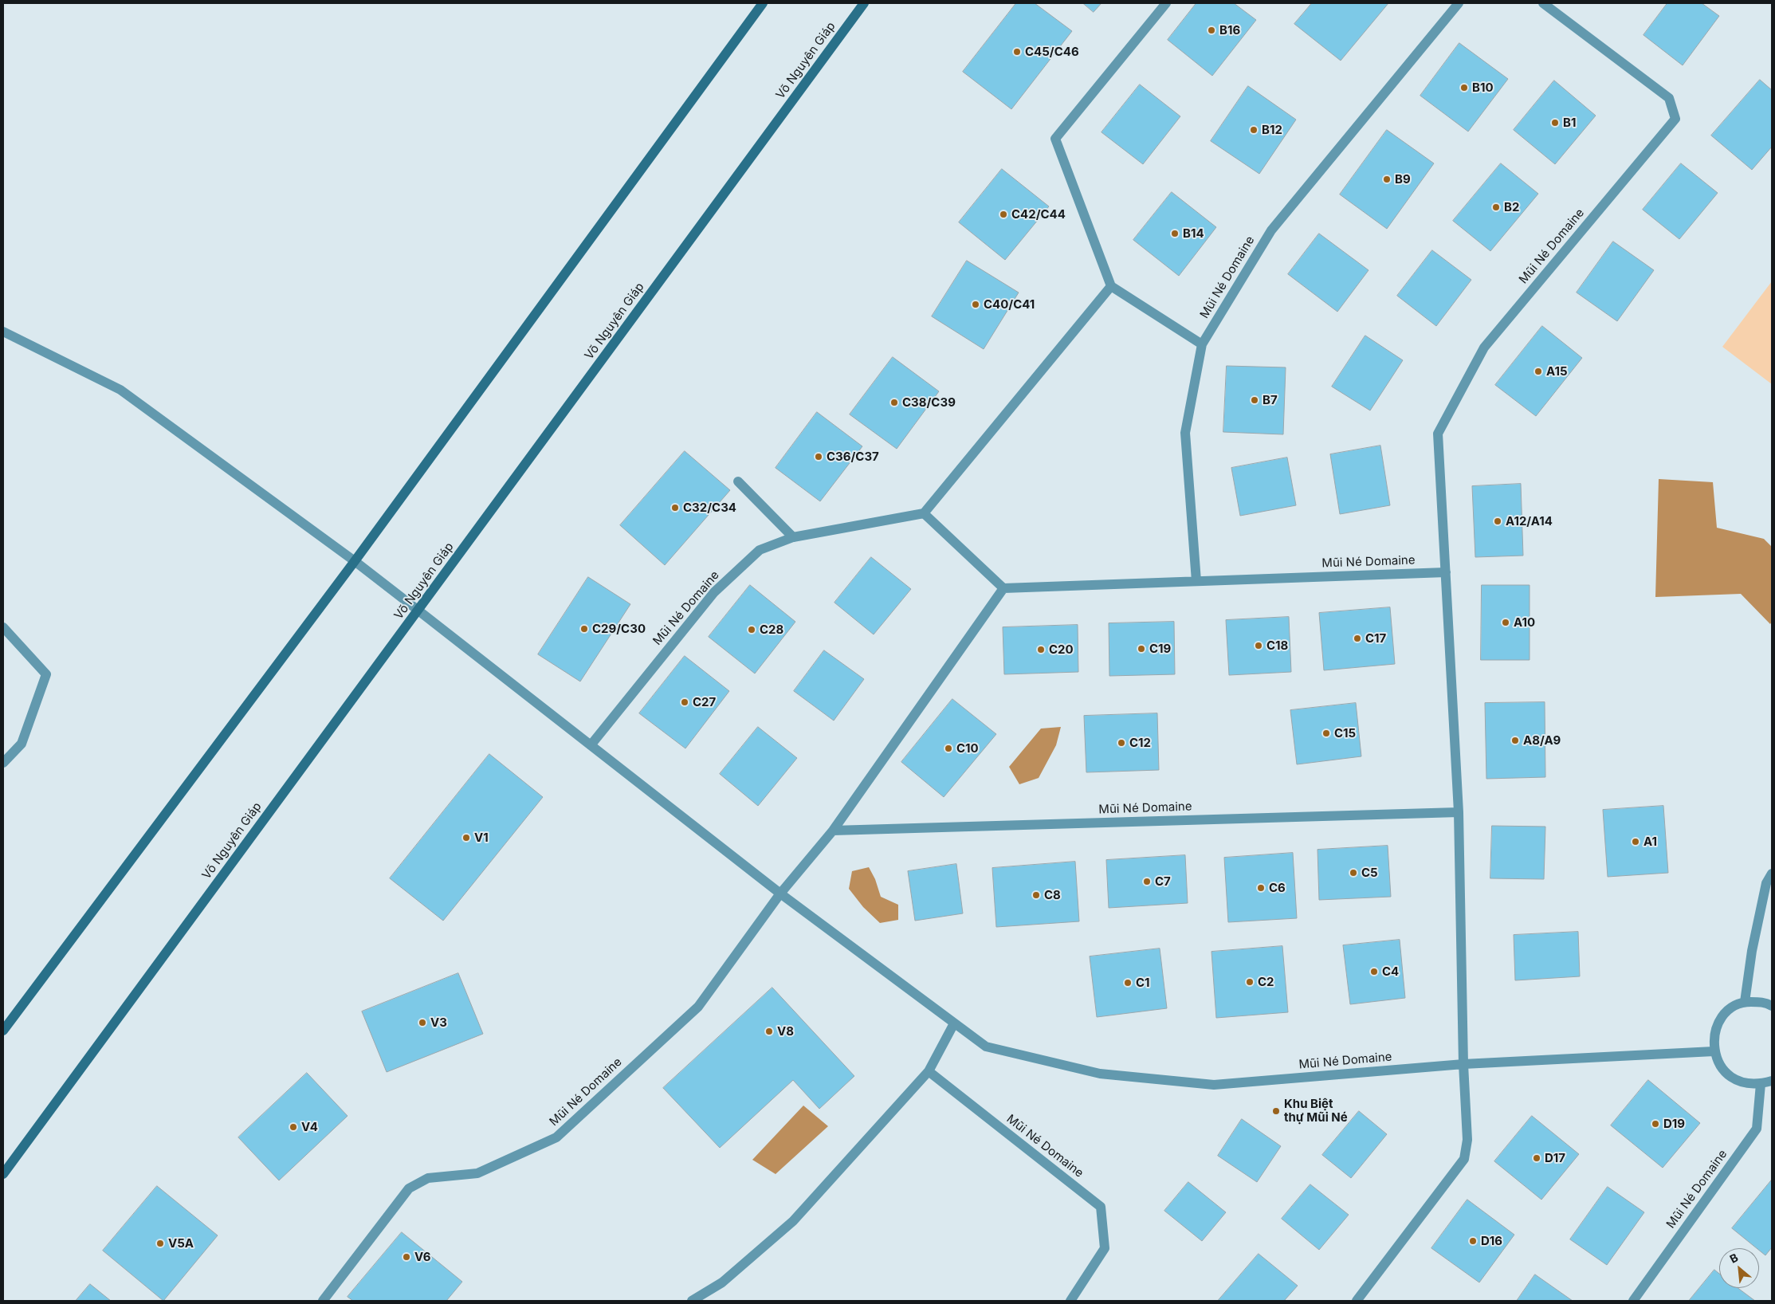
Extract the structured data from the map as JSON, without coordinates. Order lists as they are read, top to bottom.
{
  "streets": {
    "main road": ["Võ Nguyên Giáp"],
    "street": ["Mũi Né Domaine"]
  },
  "crossings": [
    ["Võ Nguyên Giáp", "Mũi Né Domaine"]
  ],
  "places": [
    "B16",
    "C45/C46",
    "B10",
    "B1",
    "B12",
    "B9",
    "B2",
    "C42/C44",
    "B14",
    "C40/C41",
    "A15",
    "B7",
    "C38/C39",
    "C36/C37",
    "C32/C34",
    "A12/A14",
    "A10",
    "C29/C30",
    "C28",
    "C17",
    "C18",
    "C19",
    "C20",
    "C27",
    "C15",
    "A8/A9",
    "C12",
    "C10",
    "V1",
    "A1",
    "C5",
    "C7",
    "C6",
    "C8",
    "C4",
    "C2",
    "C1",
    "V3",
    "V8",
    "Khu Biệt thự Mũi Né",
    "D19",
    "V4",
    "D17",
    "D16",
    "V5A",
    "V6"
  ],
  "north": "top left"
}
